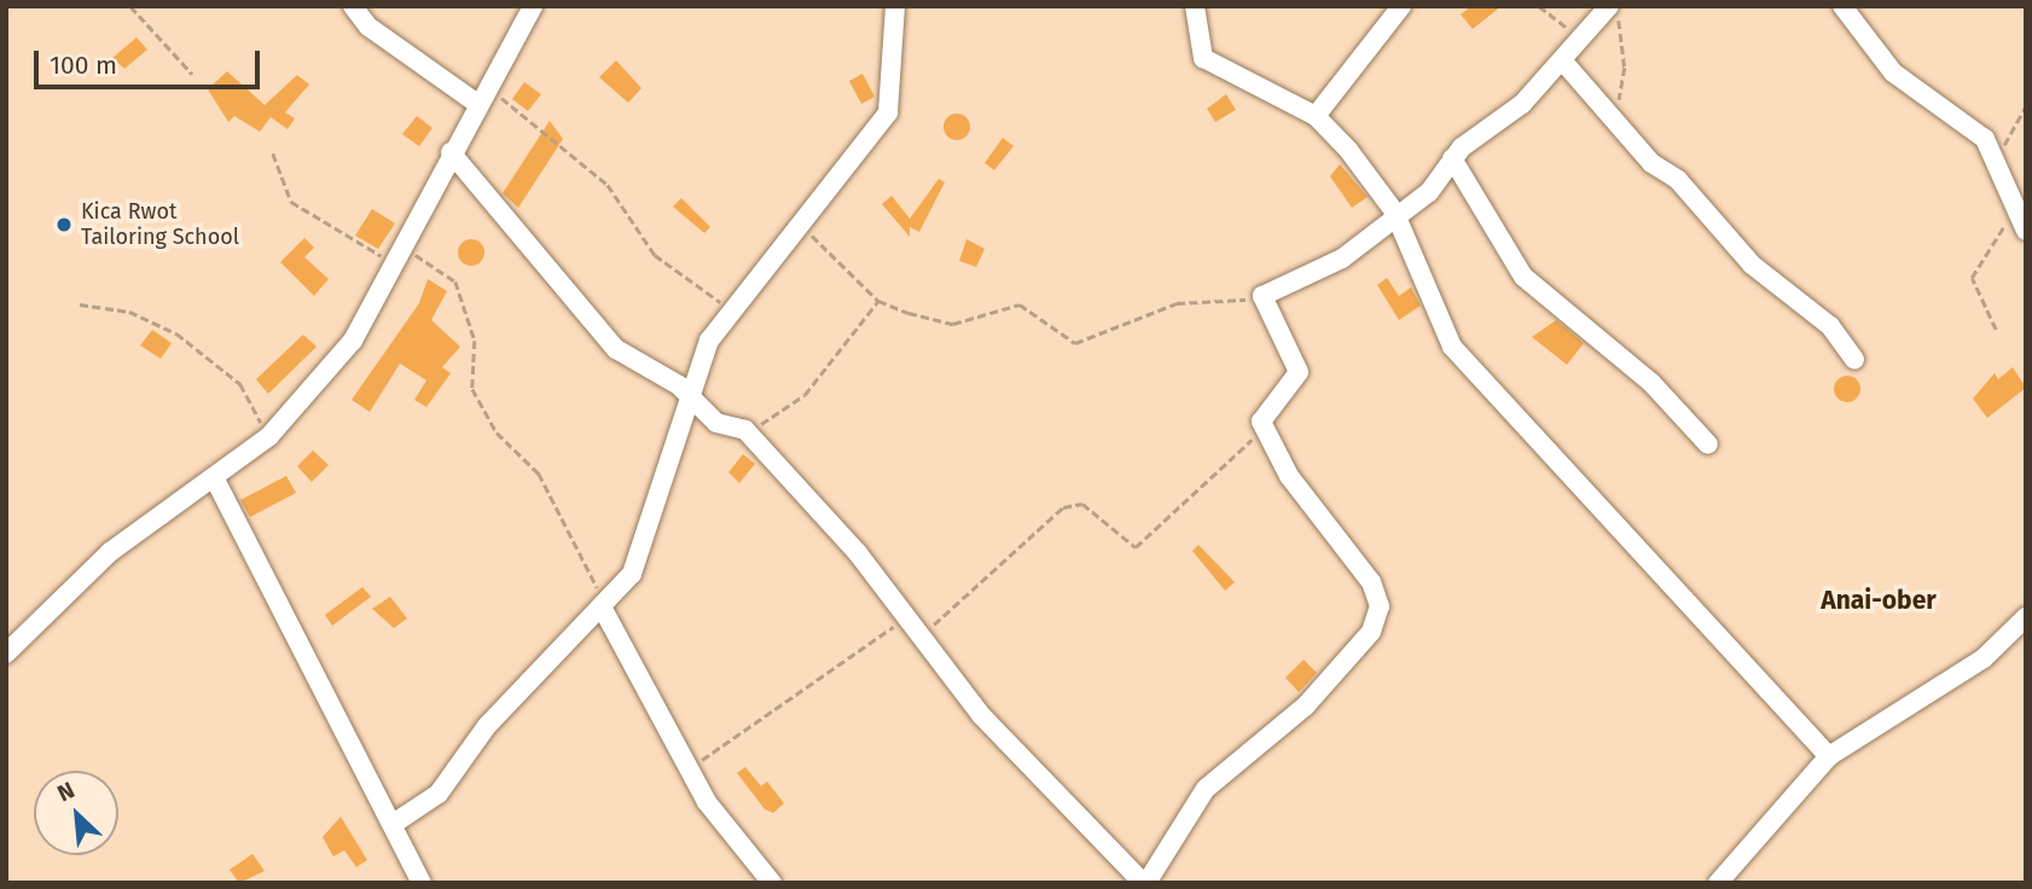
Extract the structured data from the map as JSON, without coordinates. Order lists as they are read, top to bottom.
{
  "districts": ["Anai-ober"],
  "places": ["Kica Rwot Tailoring School"],
  "scale_bar": "100 m",
  "north": "top left"
}
